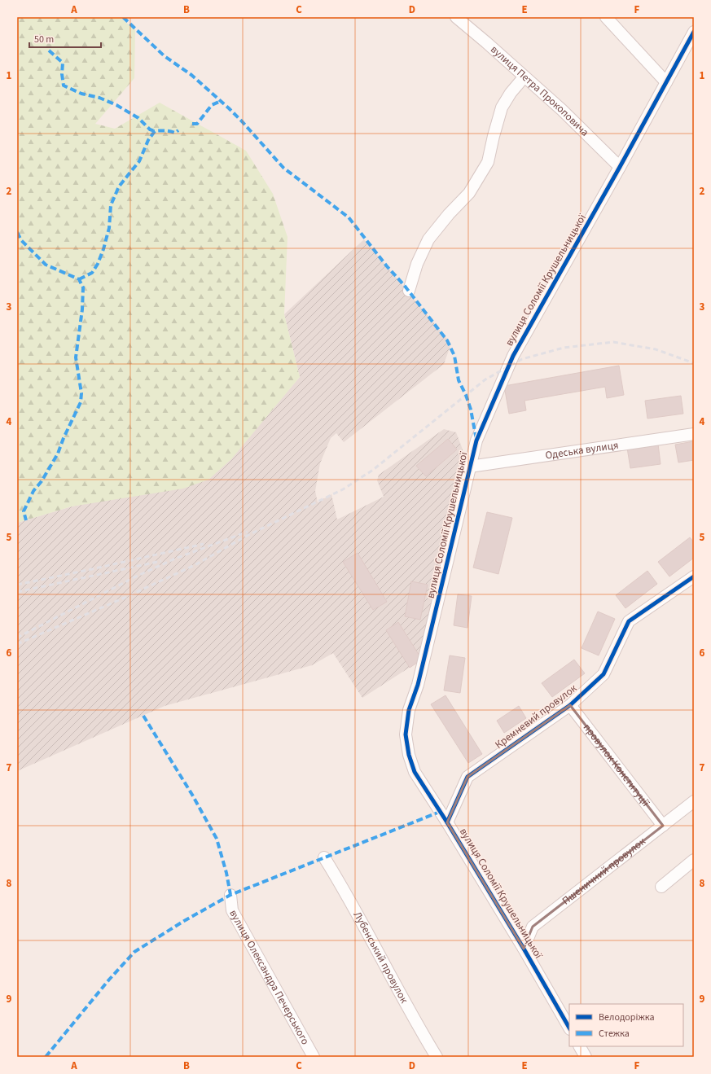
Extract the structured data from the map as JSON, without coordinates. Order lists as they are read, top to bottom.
{
  "streets": {
    "street": [
      "вулиця Петра Прокоповича",
      "вулиця Соломії Крушельницької",
      "Одеська вулиця",
      "Кремневий провулок",
      "провулок Конституції",
      "Пшеничний провулок",
      "Лубенський провулок",
      "вулиця Олександра Печерського"
    ]
  },
  "crossings": [
    ["вулиця Петра Прокоповича", "вулиця Соломії Крушельницької"],
    ["вулиця Соломії Крушельницької", "Одеська вулиця"],
    ["вулиця Соломії Крушельницької", "Кремневий провулок"],
    ["вулиця Соломії Крушельницької", "Пшеничний провулок"],
    ["Кремневий провулок", "провулок Конституції"],
    ["провулок Конституції", "Пшеничний провулок"]
  ],
  "legend": ["Велодоріжка", "Стежка"],
  "scale_bar": "50 m",
  "grid": {
    "columns": [
      "A",
      "B",
      "C",
      "D",
      "E",
      "F"
    ],
    "rows": [
      "1",
      "2",
      "3",
      "4",
      "5",
      "6",
      "7",
      "8",
      "9"
    ]
  }
}
